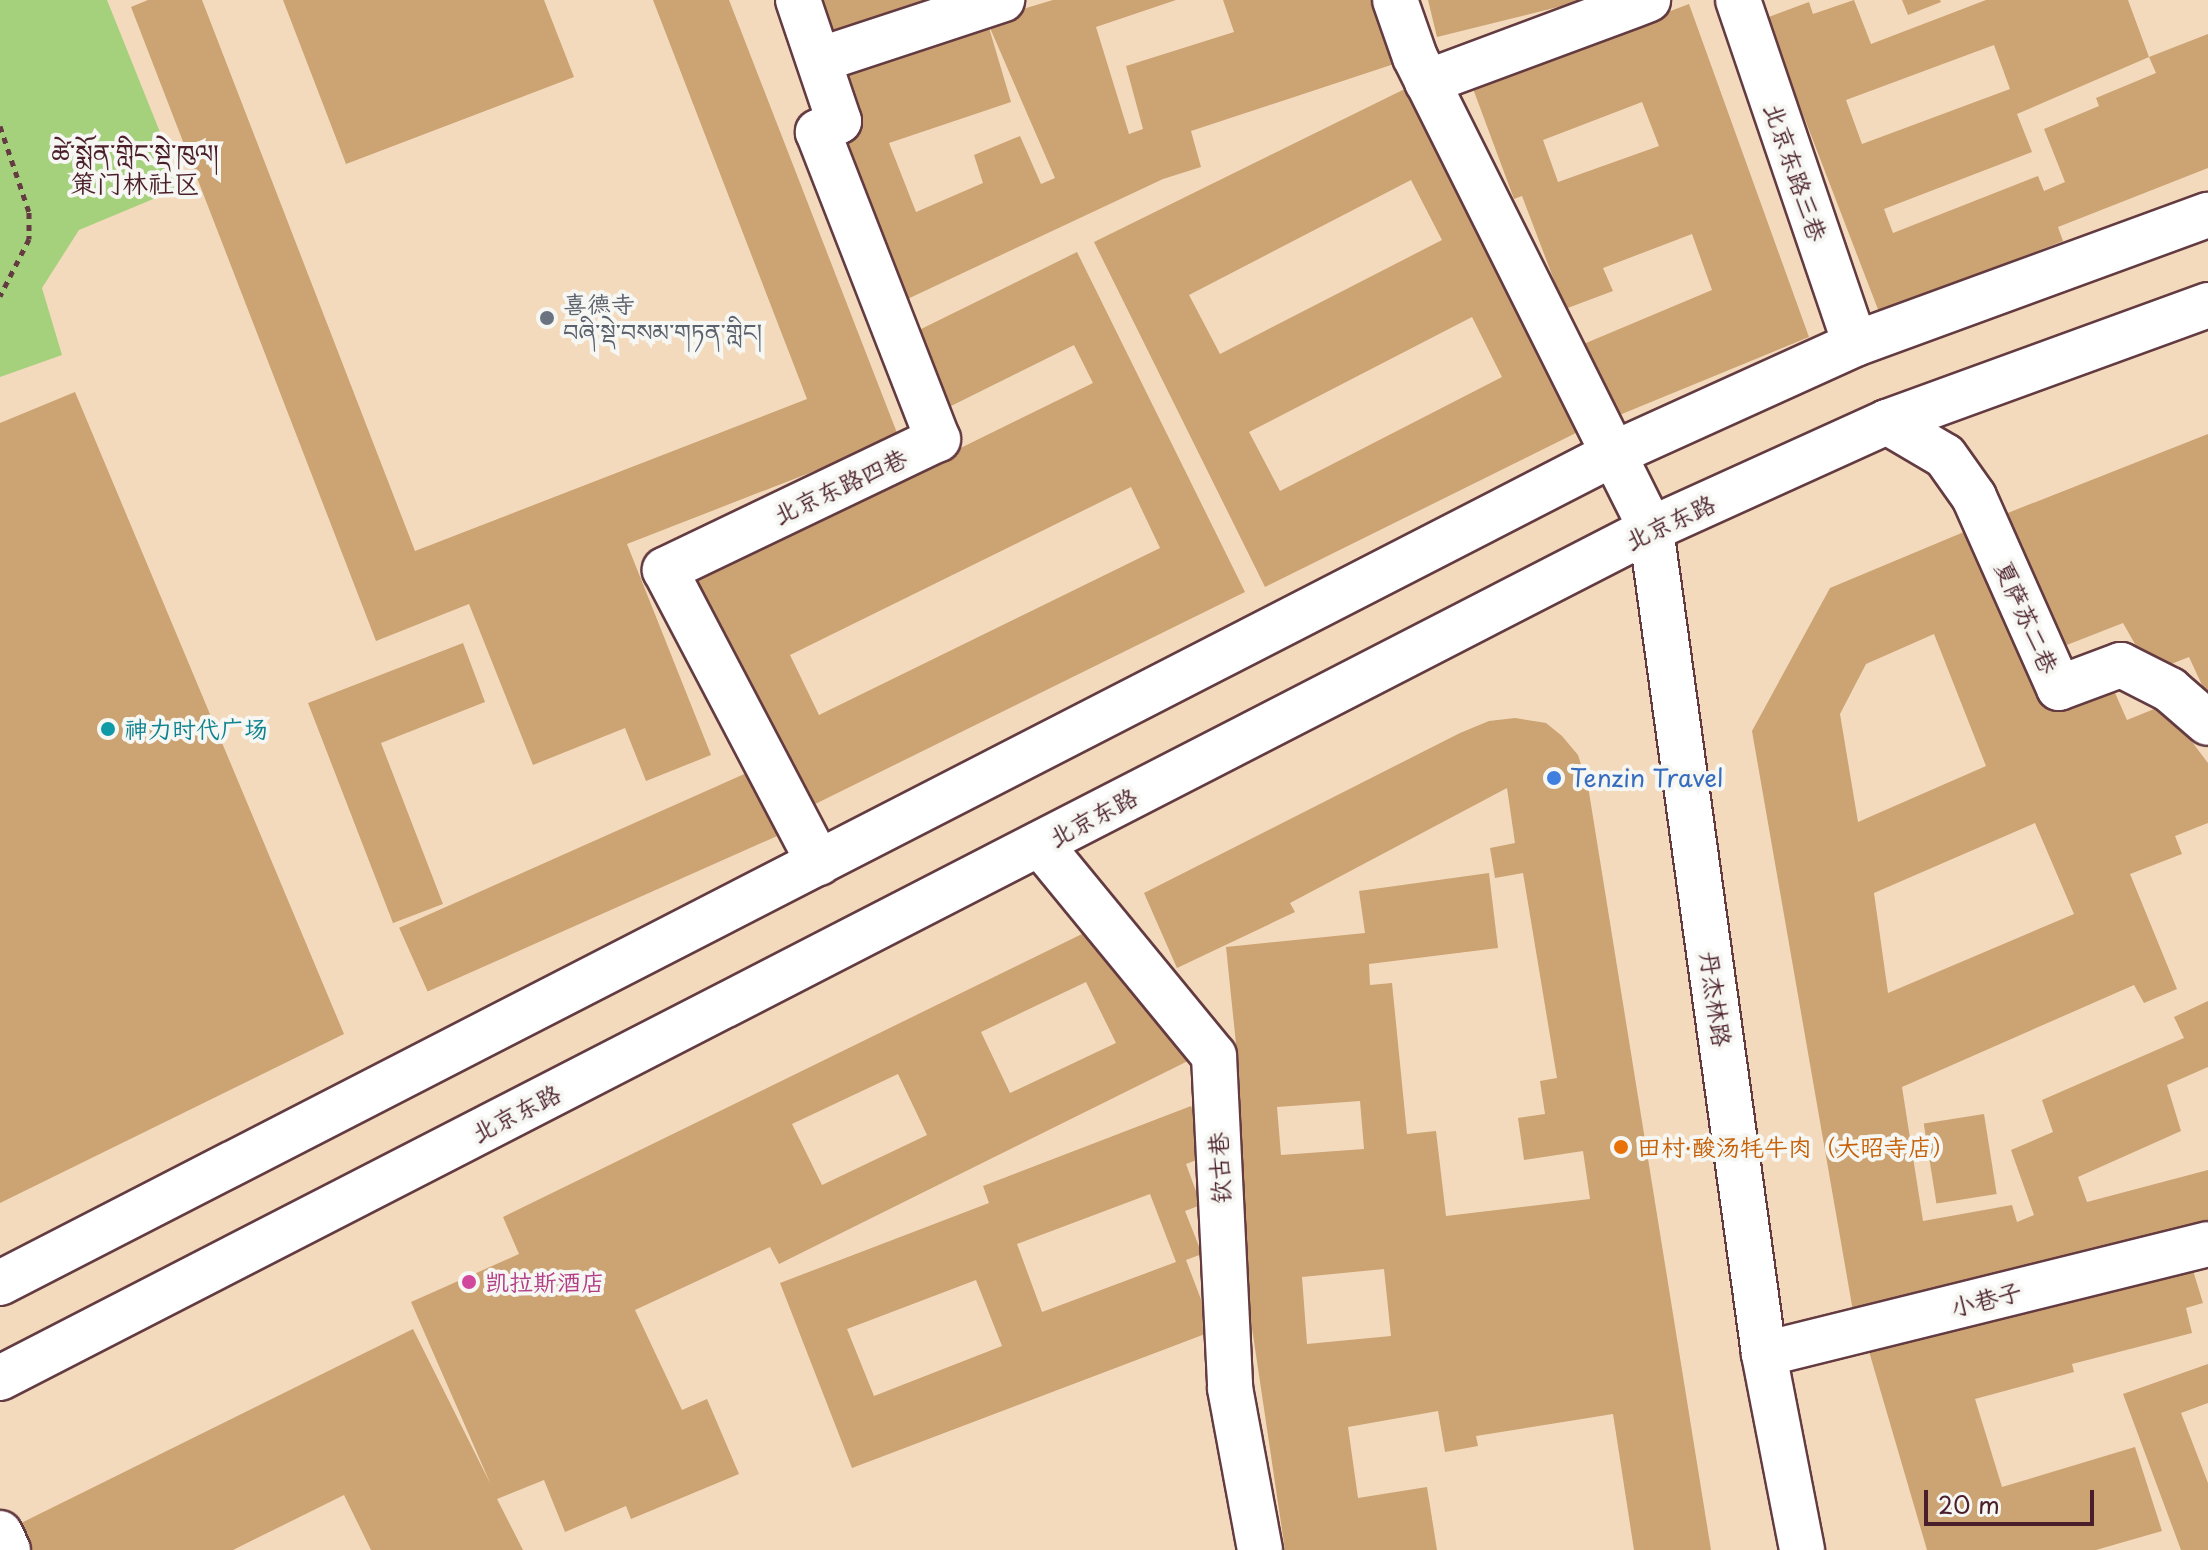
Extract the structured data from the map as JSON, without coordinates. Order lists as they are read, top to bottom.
{
  "streets": {
    "street": [
      "北京东路三巷",
      "北京东路四巷",
      "北京东路",
      "夏萨苏二巷",
      "丹杰林路",
      "钦古巷",
      "小巷子"
    ]
  },
  "crossings": [
    ["北京东路", "夏萨苏二巷"],
    ["北京东路", "丹杰林路"],
    ["北京东路", "钦古巷"],
    ["丹杰林路", "小巷子"]
  ],
  "districts": ["ཚེ་སྨོན་གླིང་སྡེ་ཁུལ། 策门林社区"],
  "places": [
    "喜德寺 བཞི་སྡེ་བསམ་གཏན་གླིང།",
    "神力时代广场",
    "Tenzin Travel",
    "田村·酸汤牦牛肉（大昭寺店）",
    "凯拉斯酒店"
  ],
  "scale_bar": "20 m"
}
